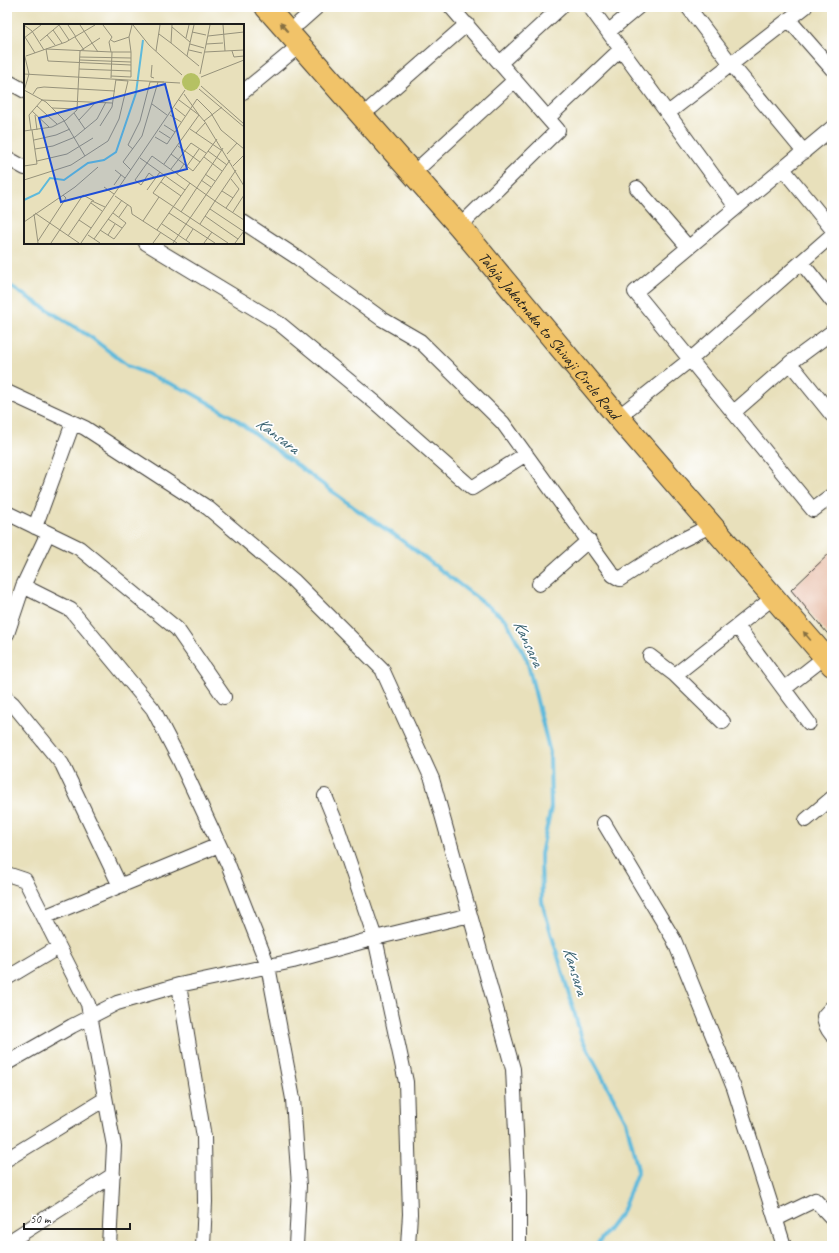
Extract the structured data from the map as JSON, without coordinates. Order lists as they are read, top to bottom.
{
  "streets": {
    "highway": ["Talaja Jakatnaka to Shivaji Circle Road"]
  },
  "water": ["Kansara"],
  "scale_bar": "50 m"
}
